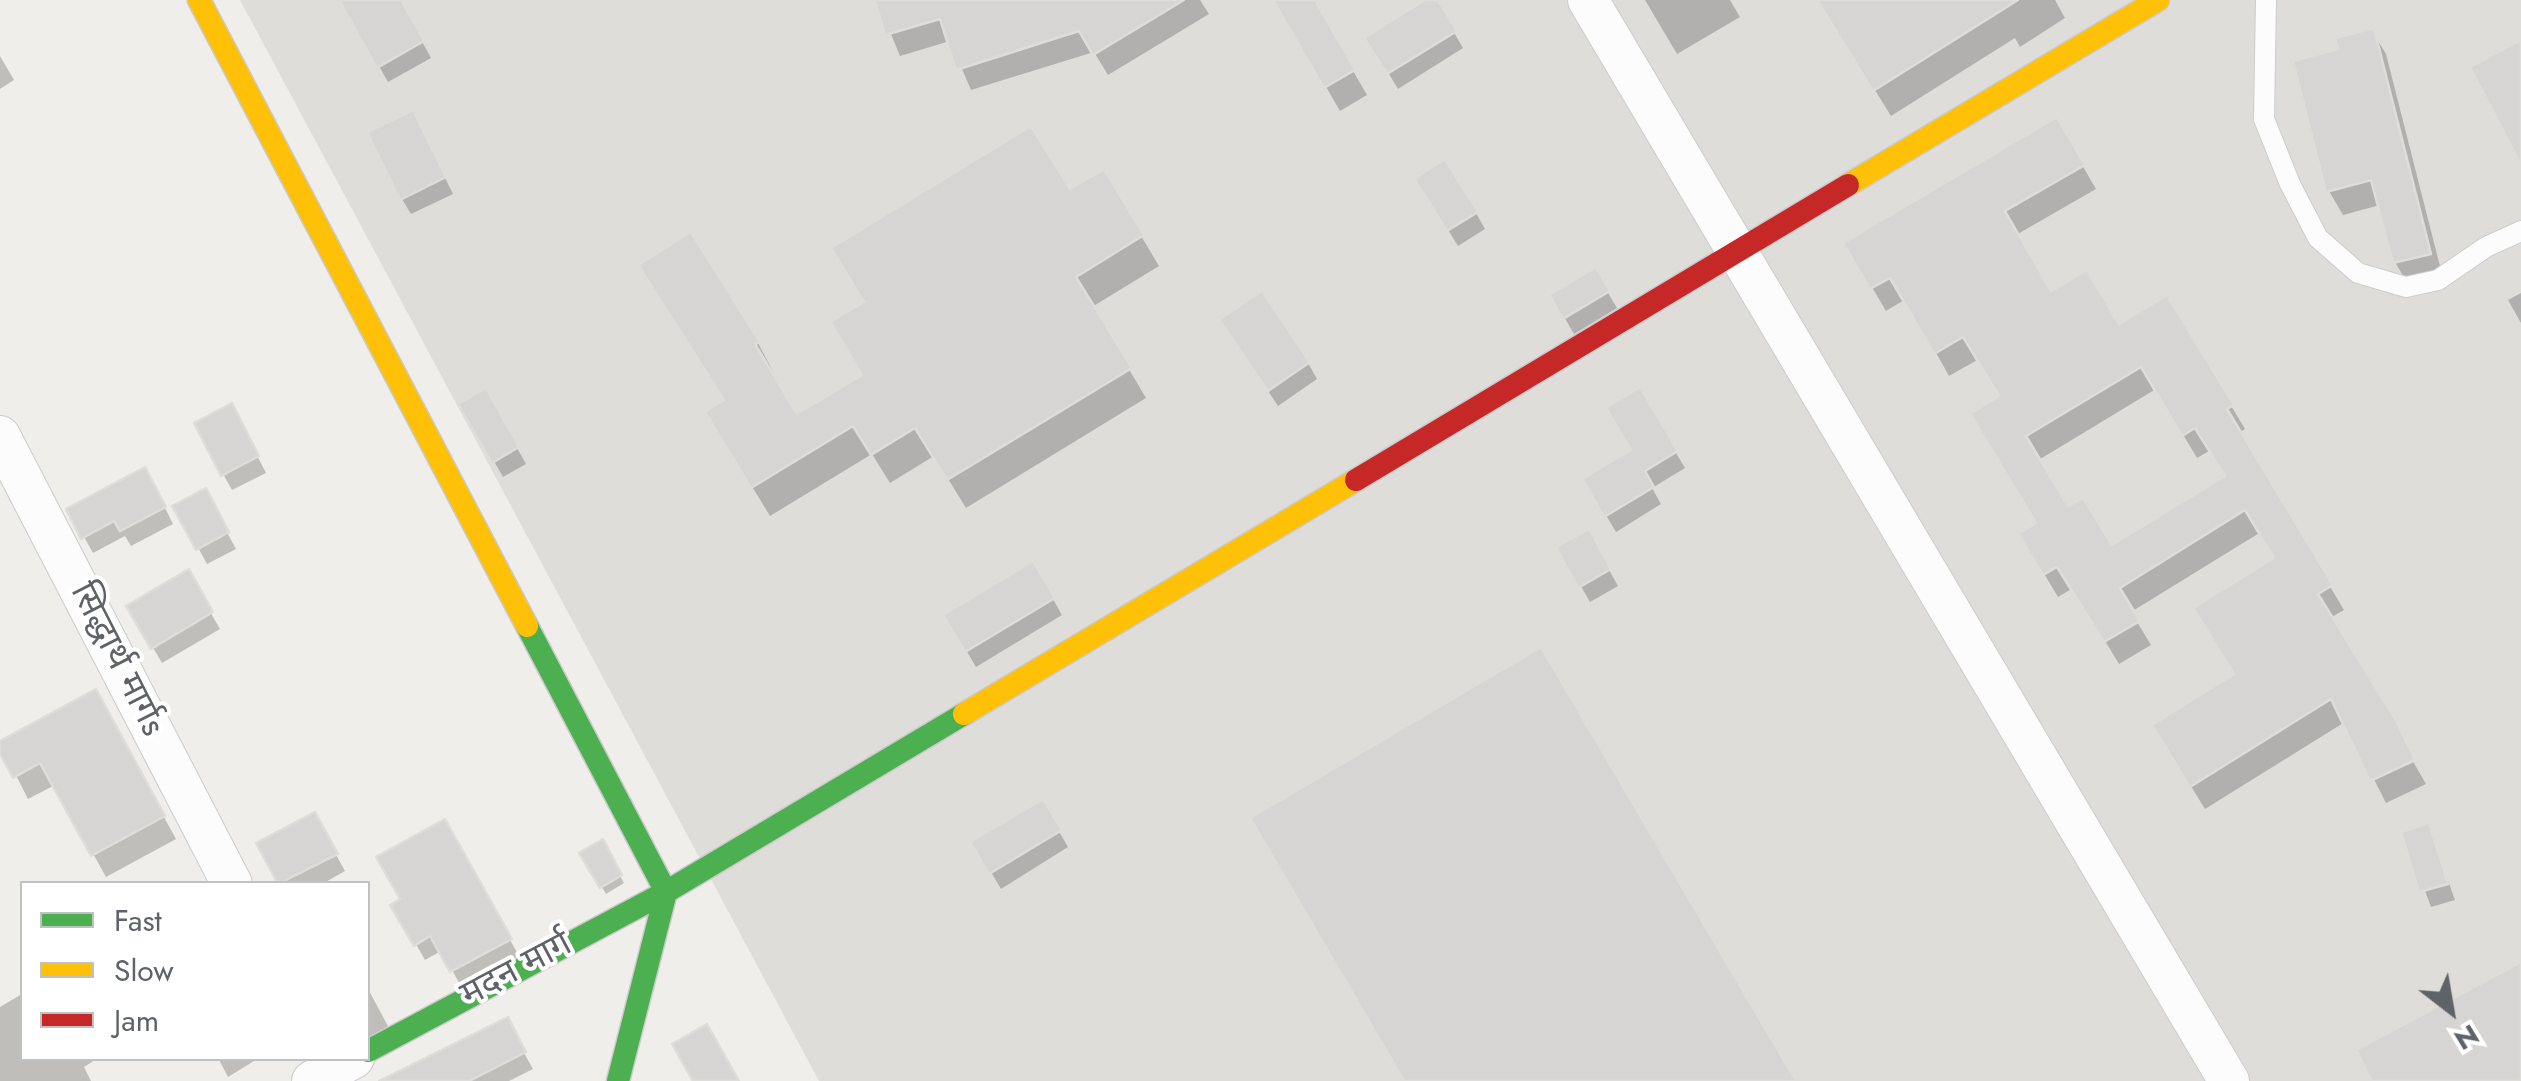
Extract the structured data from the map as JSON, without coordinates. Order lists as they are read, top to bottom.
{
  "streets": {
    "main road": ["मदन मार्ग"],
    "street": ["सिद्धार्थ मार्गs"]
  },
  "legend": ["Fast", "Slow", "Jam"],
  "north": "bottom right"
}
